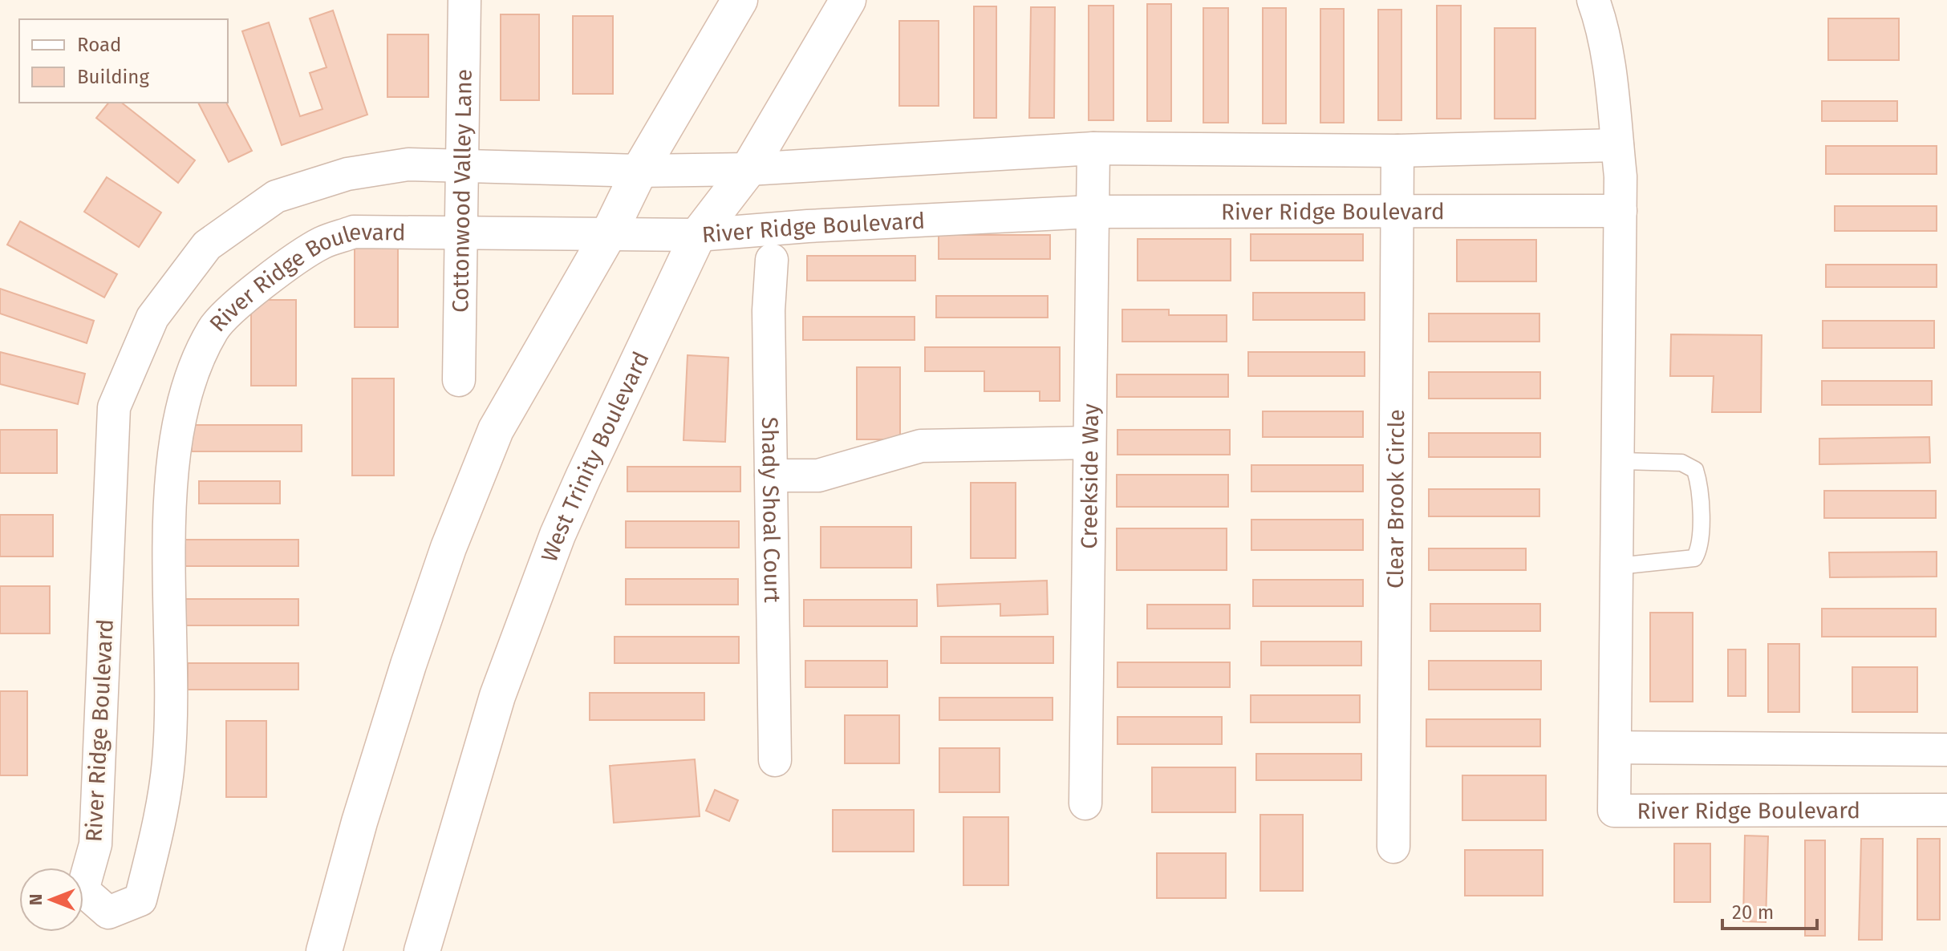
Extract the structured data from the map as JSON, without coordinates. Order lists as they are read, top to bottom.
{
  "streets": {
    "main road": ["West Trinity Boulevard"],
    "street": [
      "Cottonwood Valley Lane",
      "River Ridge Boulevard",
      "Creekside Way",
      "Clear Brook Circle",
      "Shady Shoal Court"
    ]
  },
  "crossings": [
    ["Cottonwood Valley Lane", "River Ridge Boulevard"],
    ["River Ridge Boulevard", "West Trinity Boulevard"],
    ["River Ridge Boulevard", "Creekside Way"],
    ["River Ridge Boulevard", "Clear Brook Circle"]
  ],
  "legend": ["Road", "Building"],
  "scale_bar": "20 m",
  "north": "left"
}
